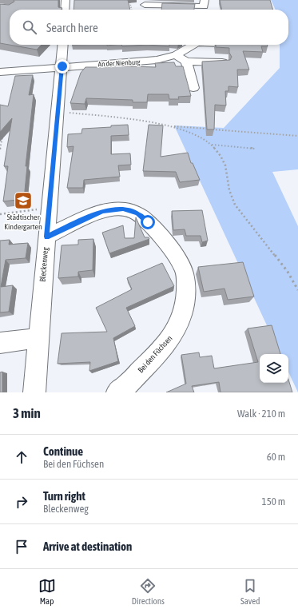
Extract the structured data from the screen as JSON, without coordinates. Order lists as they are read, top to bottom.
{
  "streets": {
    "street": ["An der Nienburg", "Bleckenweg", "Bei den Füchsen"]
  },
  "crossings": [
    ["An der Nienburg", "Bleckenweg"],
    ["Bleckenweg", "Bei den Füchsen"]
  ],
  "places": {
    "school or university": ["Städtischer Kindergarten"]
  },
  "page": {
    "search": "Search here",
    "heading": ["3 min", "Walk · 210 m"],
    "list": [
      ["Continue", "Bei den Füchsen", "60 m"],
      ["Turn right", "Bleckenweg", "150 m"],
      "Arrive at destination"
    ],
    "nav": ["Map", "Directions", "Saved"]
  }
}
